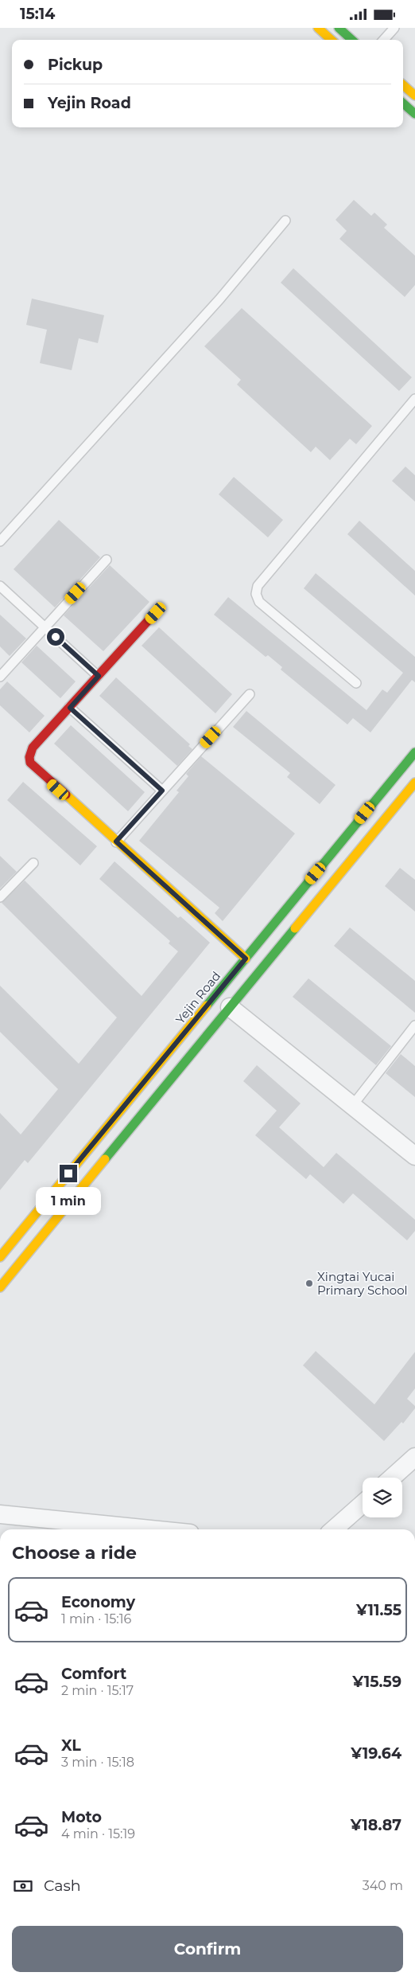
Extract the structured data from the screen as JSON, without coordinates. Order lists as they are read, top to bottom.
{
  "streets": {
    "street": ["Yejin Road"]
  },
  "places": ["Xingtai Yucai Primary School"],
  "page": {
    "status": "15:14",
    "banner": ["Pickup", "Yejin Road"],
    "bubble": "1 min",
    "heading": "Choose a ride",
    "list": [
      {
        "name": "Economy",
        "note": "1 min · 15:16",
        "value": "¥11.55"
      },
      {
        "name": "Comfort",
        "note": "2 min · 15:17",
        "value": "¥15.59"
      },
      {
        "name": "XL",
        "note": "3 min · 15:18",
        "value": "¥19.64"
      },
      {
        "name": "Moto",
        "note": "4 min · 15:19",
        "value": "¥18.87"
      }
    ],
    "pay": ["Cash", "340 m"],
    "buttons": "Confirm"
  }
}
